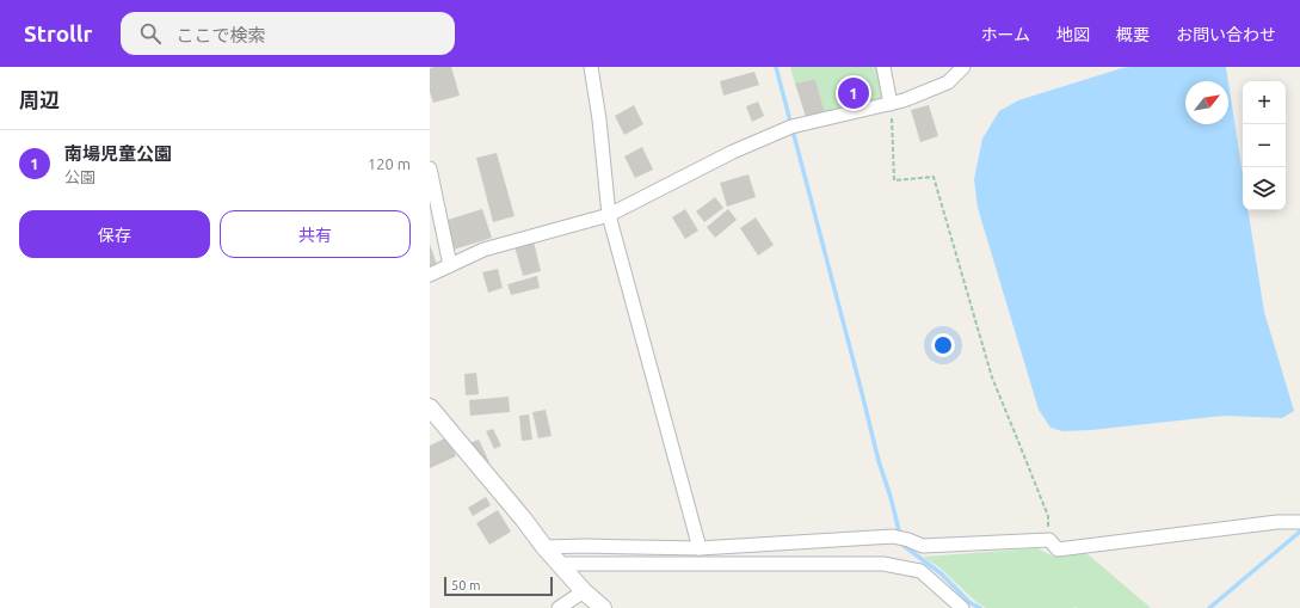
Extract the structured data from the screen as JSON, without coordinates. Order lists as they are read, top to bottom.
{
  "scale_bar": "50 m",
  "north": "top right",
  "page": {
    "header": "Strollr",
    "search": "ここで検索",
    "nav": [
      "ホーム",
      "地図",
      "概要",
      "お問い合わせ"
    ],
    "heading": "周辺",
    "pins": "1",
    "map_buttons": ["+", "−"],
    "list": [
      {
        "mark": "1",
        "name": "南場児童公園",
        "note": "公園",
        "value": "120 m"
      }
    ],
    "buttons": ["保存", "共有"],
    "scale": "50 m"
  }
}
